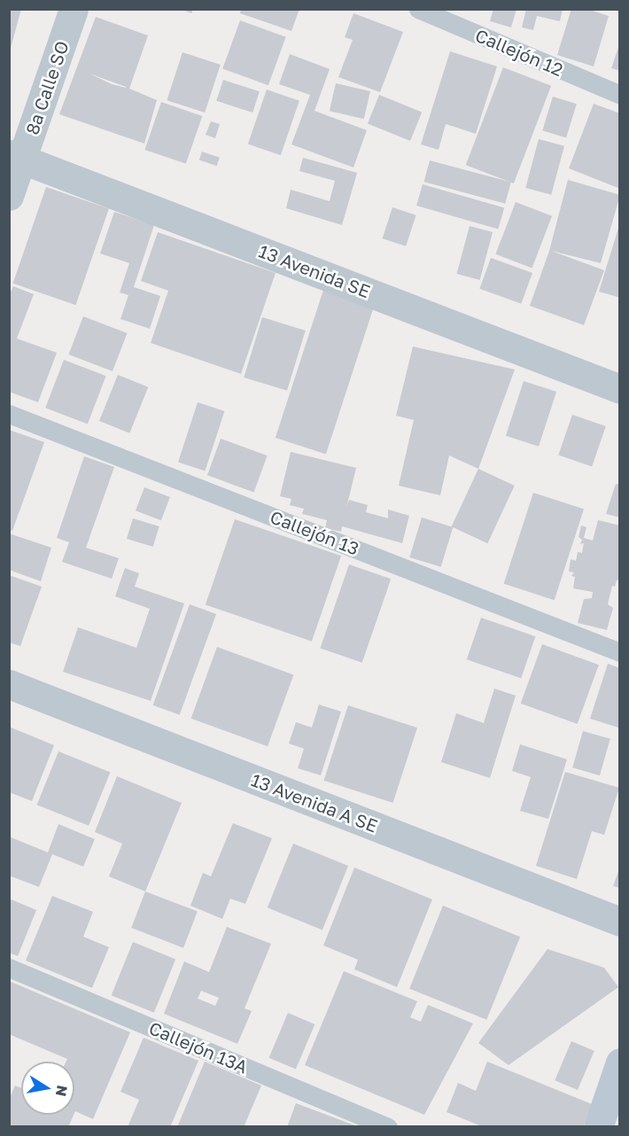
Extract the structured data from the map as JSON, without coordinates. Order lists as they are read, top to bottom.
{
  "streets": {
    "street": ["8a Calle SO", "13 Avenida SE", "13 Avenida A SE"],
    "lane": ["Callejón 12", "Callejón 13", "Callejón 13A"]
  },
  "crossings": [
    ["8a Calle SO", "13 Avenida SE"]
  ],
  "north": "right"
}
